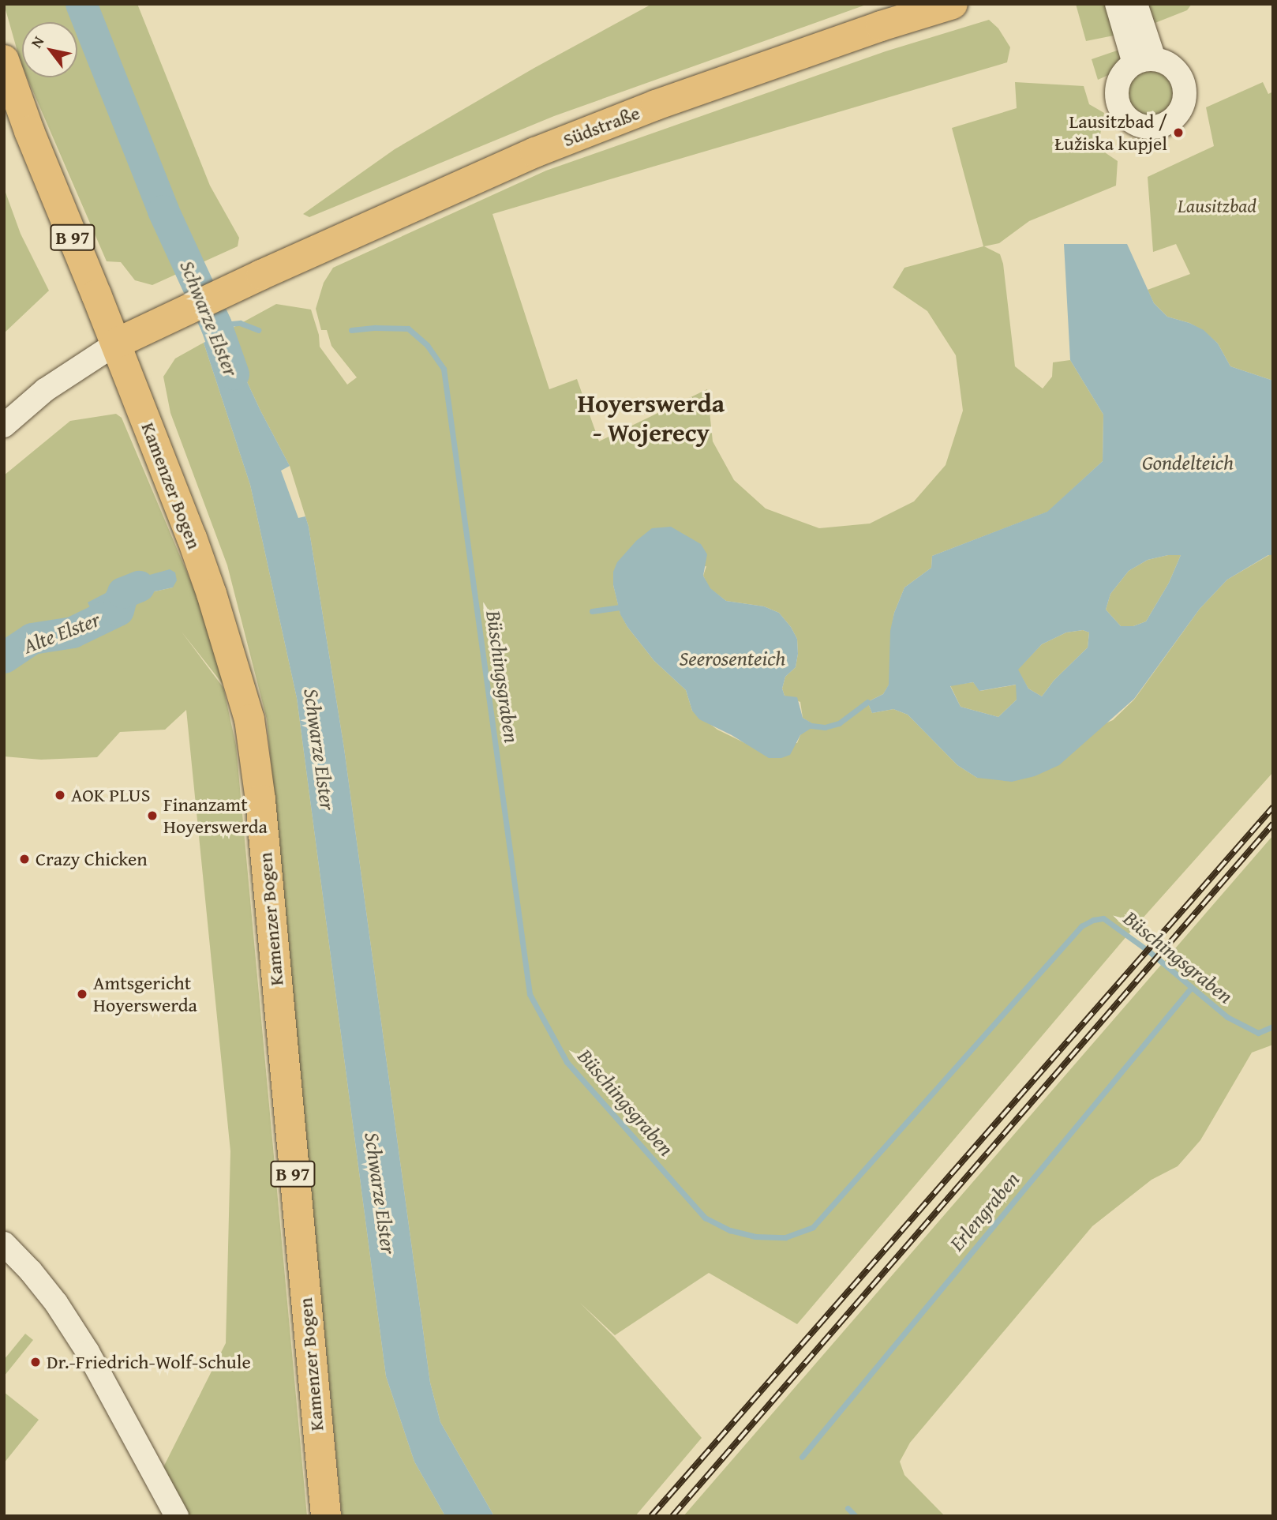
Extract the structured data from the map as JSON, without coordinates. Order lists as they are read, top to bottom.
{
  "streets": {
    "main road": ["Südstraße", "B 97", "Kamenzer Bogen"]
  },
  "crossings": [
    ["Südstraße", "B 97"],
    ["Südstraße", "Kamenzer Bogen"],
    ["B 97", "Kamenzer Bogen"]
  ],
  "districts": ["Hoyerswerda - Wojerecy"],
  "water": [
    "Schwarze Elster",
    "Gondelteich",
    "Alte Elster",
    "Seerosenteich",
    "Büschingsgraben",
    "Erlengraben"
  ],
  "parks": ["Lausitzbad"],
  "places": [
    "Lausitzbad / Łužiska kupjel",
    "AOK PLUS",
    "Finanzamt Hoyerswerda",
    "Crazy Chicken",
    "Amtsgericht Hoyerswerda",
    "Dr.-Friedrich-Wolf-Schule"
  ],
  "north": "top left"
}
